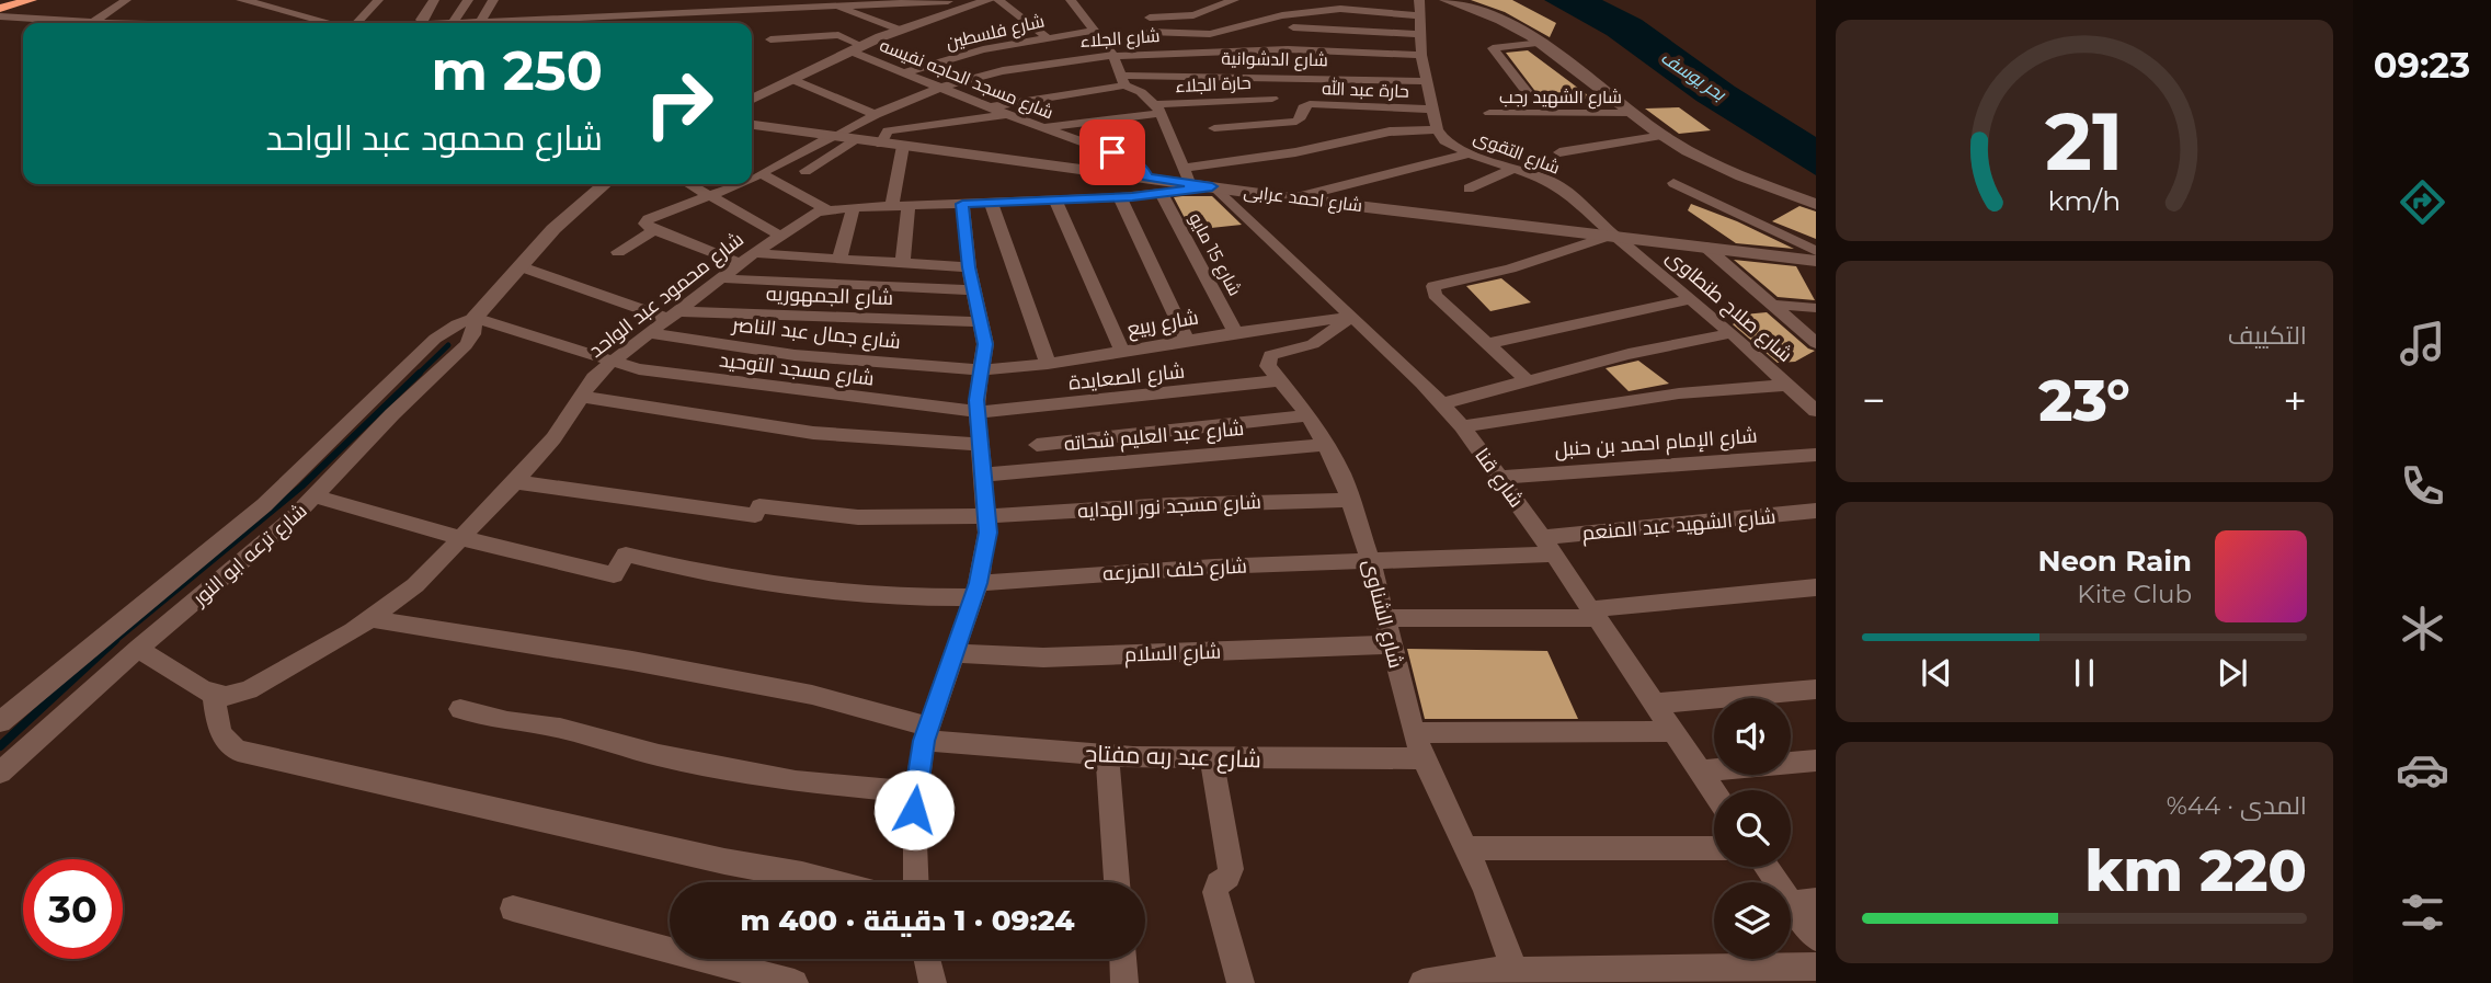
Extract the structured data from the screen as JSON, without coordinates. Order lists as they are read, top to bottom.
{
  "streets": {
    "street": [
      "شارع فلسطين",
      "شارع الجلاء",
      "شارع الدشوانية",
      "شارع مسجد الحاجه نفيسه",
      "حارة الجلاء",
      "حارة عبد الله",
      "شارع الشهيد رجب",
      "شارع التقوى",
      "شارع احمد عرابى",
      "شارع 15 مايو",
      "شارع محمود عبد الواحد",
      "شارع الجمهوريه",
      "شارع صلاح طنطاوى",
      "شارع ربيع",
      "شارع جمال عبد الناصر",
      "شارع مسجد التوحيد",
      "شارع الصعايدة",
      "شارع عبد العليم شحاته",
      "شارع الإمام احمد بن حنبل",
      "شارع قنا",
      "شارع مسجد نور الهدايه",
      "شارع الشهيد عبد المنعم",
      "شارع ترعه ابو النور",
      "شارع خلف المزرعه",
      "شارع الشناوى",
      "شارع السلام",
      "شارع عبد ربه مفتاح"
    ]
  },
  "crossings": [
    ["شارع فلسطين", "شارع مسجد الحاجه نفيسه"],
    ["شارع الجلاء", "شارع مسجد الحاجه نفيسه"],
    ["شارع الجلاء", "شارع احمد عرابى"],
    ["شارع الدشوانية", "شارع مسجد الحاجه نفيسه"],
    ["شارع مسجد الحاجه نفيسه", "حارة الجلاء"],
    ["شارع مسجد الحاجه نفيسه", "شارع احمد عرابى"],
    ["شارع التقوى", "شارع احمد عرابى"],
    ["شارع التقوى", "شارع صلاح طنطاوى"],
    ["شارع احمد عرابى", "شارع محمود عبد الواحد"],
    ["شارع احمد عرابى", "شارع صلاح طنطاوى"],
    ["شارع احمد عرابى", "شارع قنا"],
    ["شارع 15 مايو", "شارع محمود عبد الواحد"],
    ["شارع 15 مايو", "شارع ربيع"],
    ["شارع محمود عبد الواحد", "شارع الجمهوريه"],
    ["شارع محمود عبد الواحد", "شارع جمال عبد الناصر"],
    ["شارع محمود عبد الواحد", "شارع مسجد التوحيد"],
    ["شارع محمود عبد الواحد", "شارع قنا"],
    ["شارع محمود عبد الواحد", "شارع مسجد نور الهدايه"],
    ["شارع محمود عبد الواحد", "شارع خلف المزرعه"],
    ["شارع محمود عبد الواحد", "شارع عبد ربه مفتاح"],
    ["شارع الجمهوريه", "شارع ترعه ابو النور"],
    ["شارع ربيع", "شارع جمال عبد الناصر"],
    ["شارع ربيع", "شارع قنا"],
    ["شارع مسجد التوحيد", "شارع الصعايدة"],
    ["شارع مسجد التوحيد", "شارع ترعه ابو النور"],
    ["شارع الصعايدة", "شارع الشناوى"],
    ["شارع عبد العليم شحاته", "شارع الشناوى"],
    ["شارع الإمام احمد بن حنبل", "شارع قنا"],
    ["شارع قنا", "شارع الشهيد عبد المنعم"],
    ["شارع مسجد نور الهدايه", "شارع الشناوى"],
    ["شارع الشهيد عبد المنعم", "شارع خلف المزرعه"],
    ["شارع الشهيد عبد المنعم", "شارع الشناوى"],
    ["شارع خلف المزرعه", "شارع الشناوى"],
    ["شارع الشناوى", "شارع السلام"],
    ["شارع الشناوى", "شارع عبد ربه مفتاح"]
  ],
  "water": ["بحر يوسف"],
  "page": {
    "tabs": "09:23",
    "turn": ["250 m", "شارع محمود عبد الواحد"],
    "tile": [
      "التكييف",
      ["المدى · 44%", "220 km"]
    ],
    "heat": ["−", "23°", "+"],
    "song": ["Neon Rain", "Kite Club"],
    "limit": "30",
    "trip": "09:24 · 1 دقيقة · 400 m",
    "gauge": ["21", "km/h"]
  }
}
